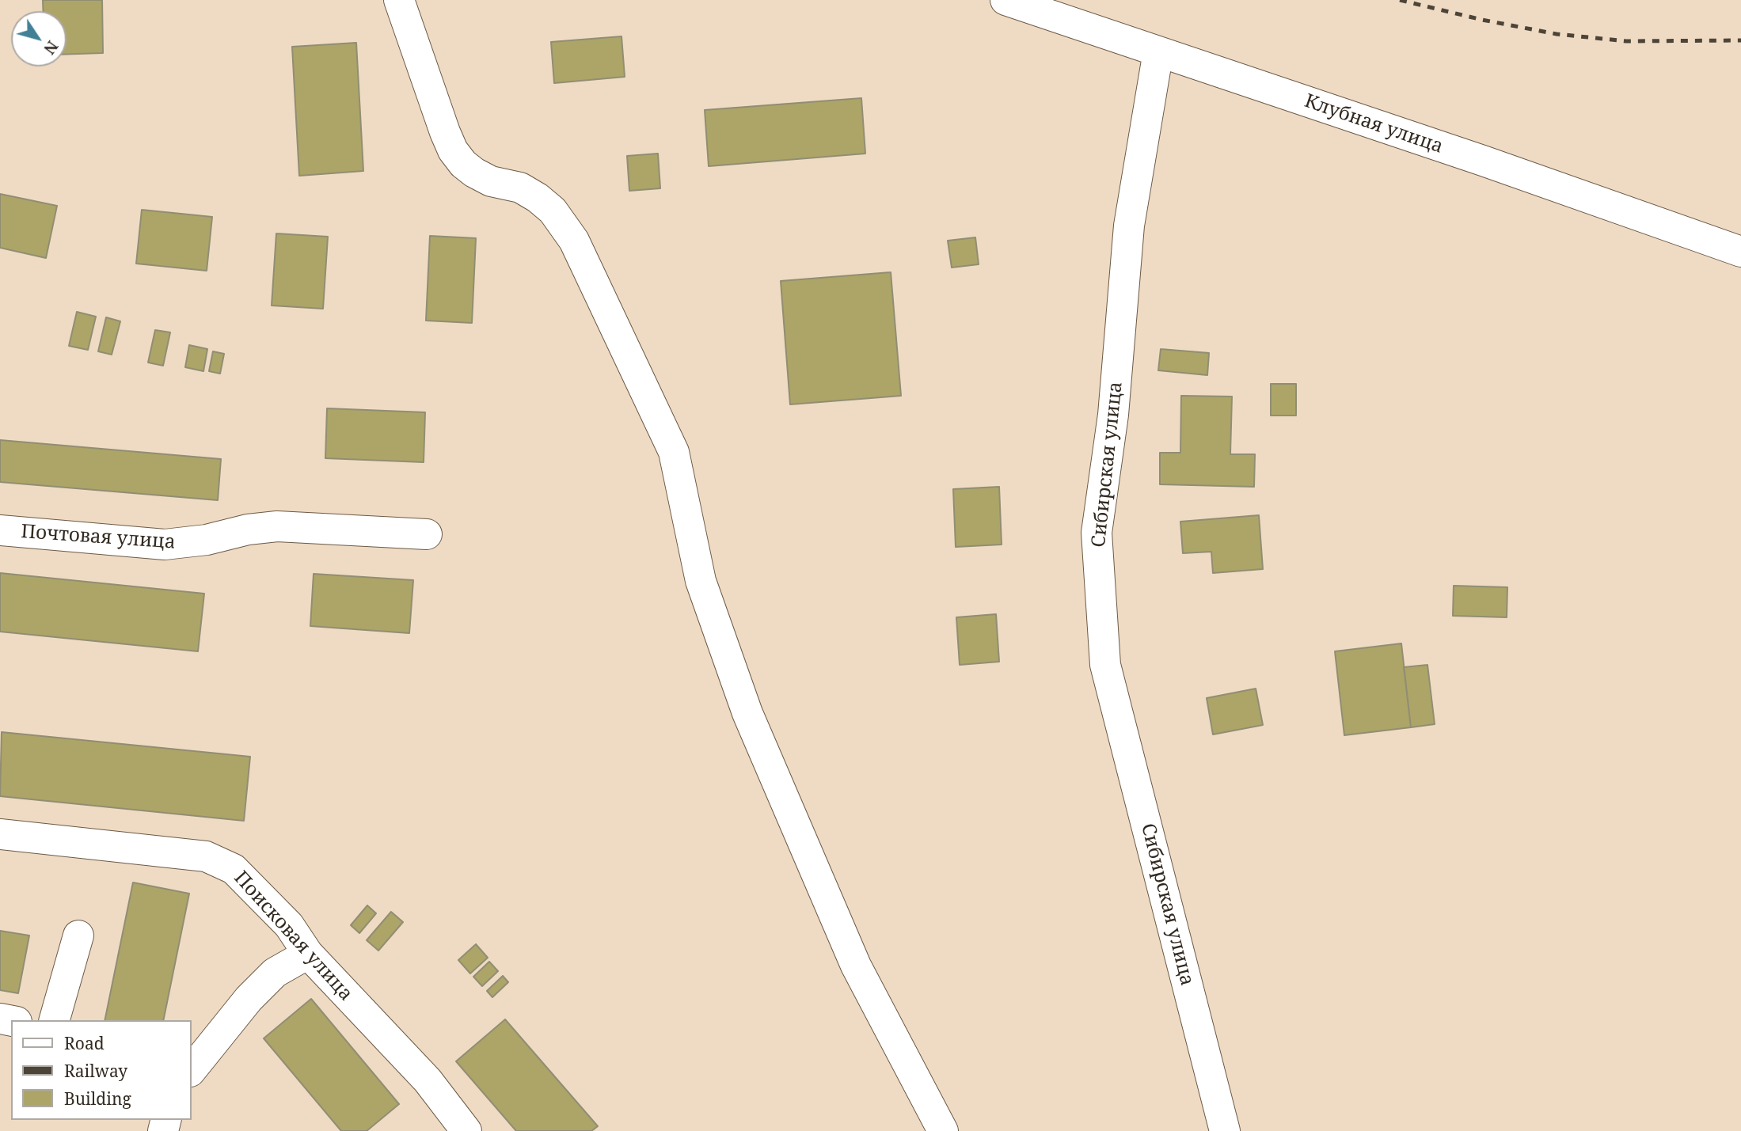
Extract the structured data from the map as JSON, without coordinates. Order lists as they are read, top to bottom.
{
  "streets": {
    "street": [
      "Клубная улица",
      "Сибирская улица",
      "Почтовая улица",
      "Поисковая улица"
    ]
  },
  "crossings": [
    ["Клубная улица", "Сибирская улица"]
  ],
  "legend": ["Road", "Railway", "Building"],
  "north": "bottom right"
}
